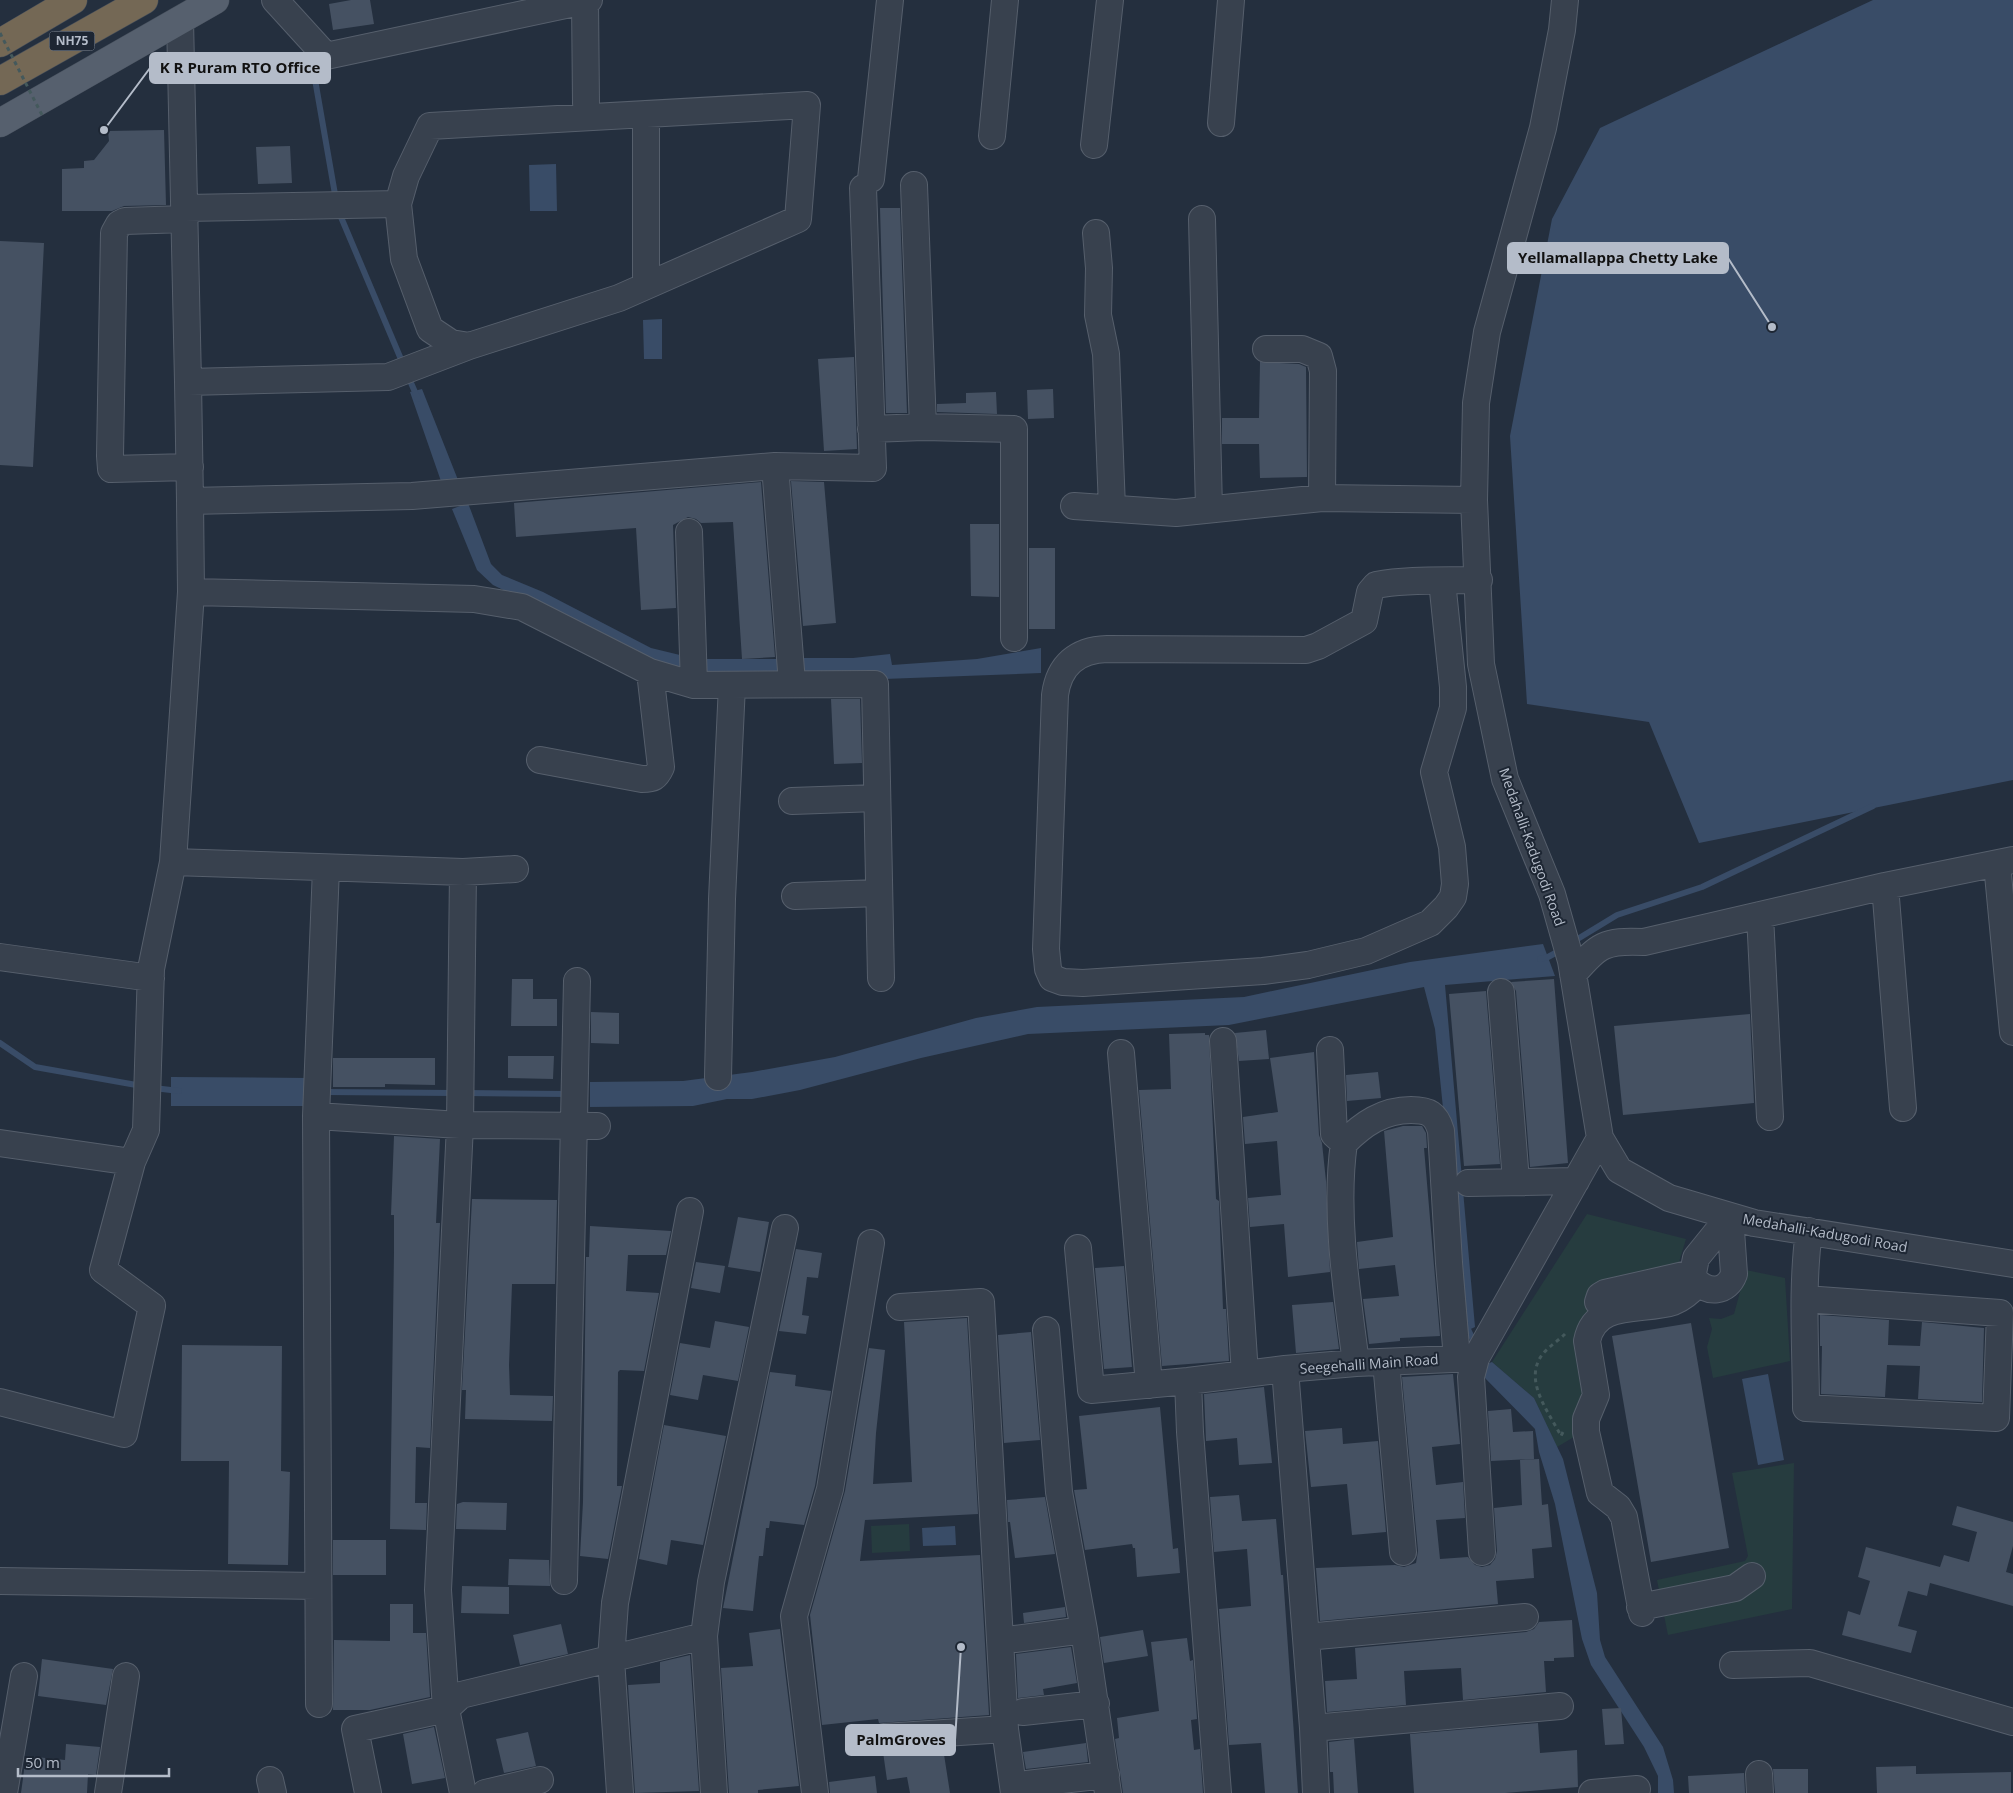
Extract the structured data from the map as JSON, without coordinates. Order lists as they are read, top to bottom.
{
  "streets": {
    "highway": ["NH75"],
    "street": ["Medahalli-Kadugodi Road", "Seegehalli Main Road"]
  },
  "places": ["K R Puram RTO Office", "Yellamallappa Chetty Lake", "PalmGroves"],
  "scale_bar": "50 m"
}
